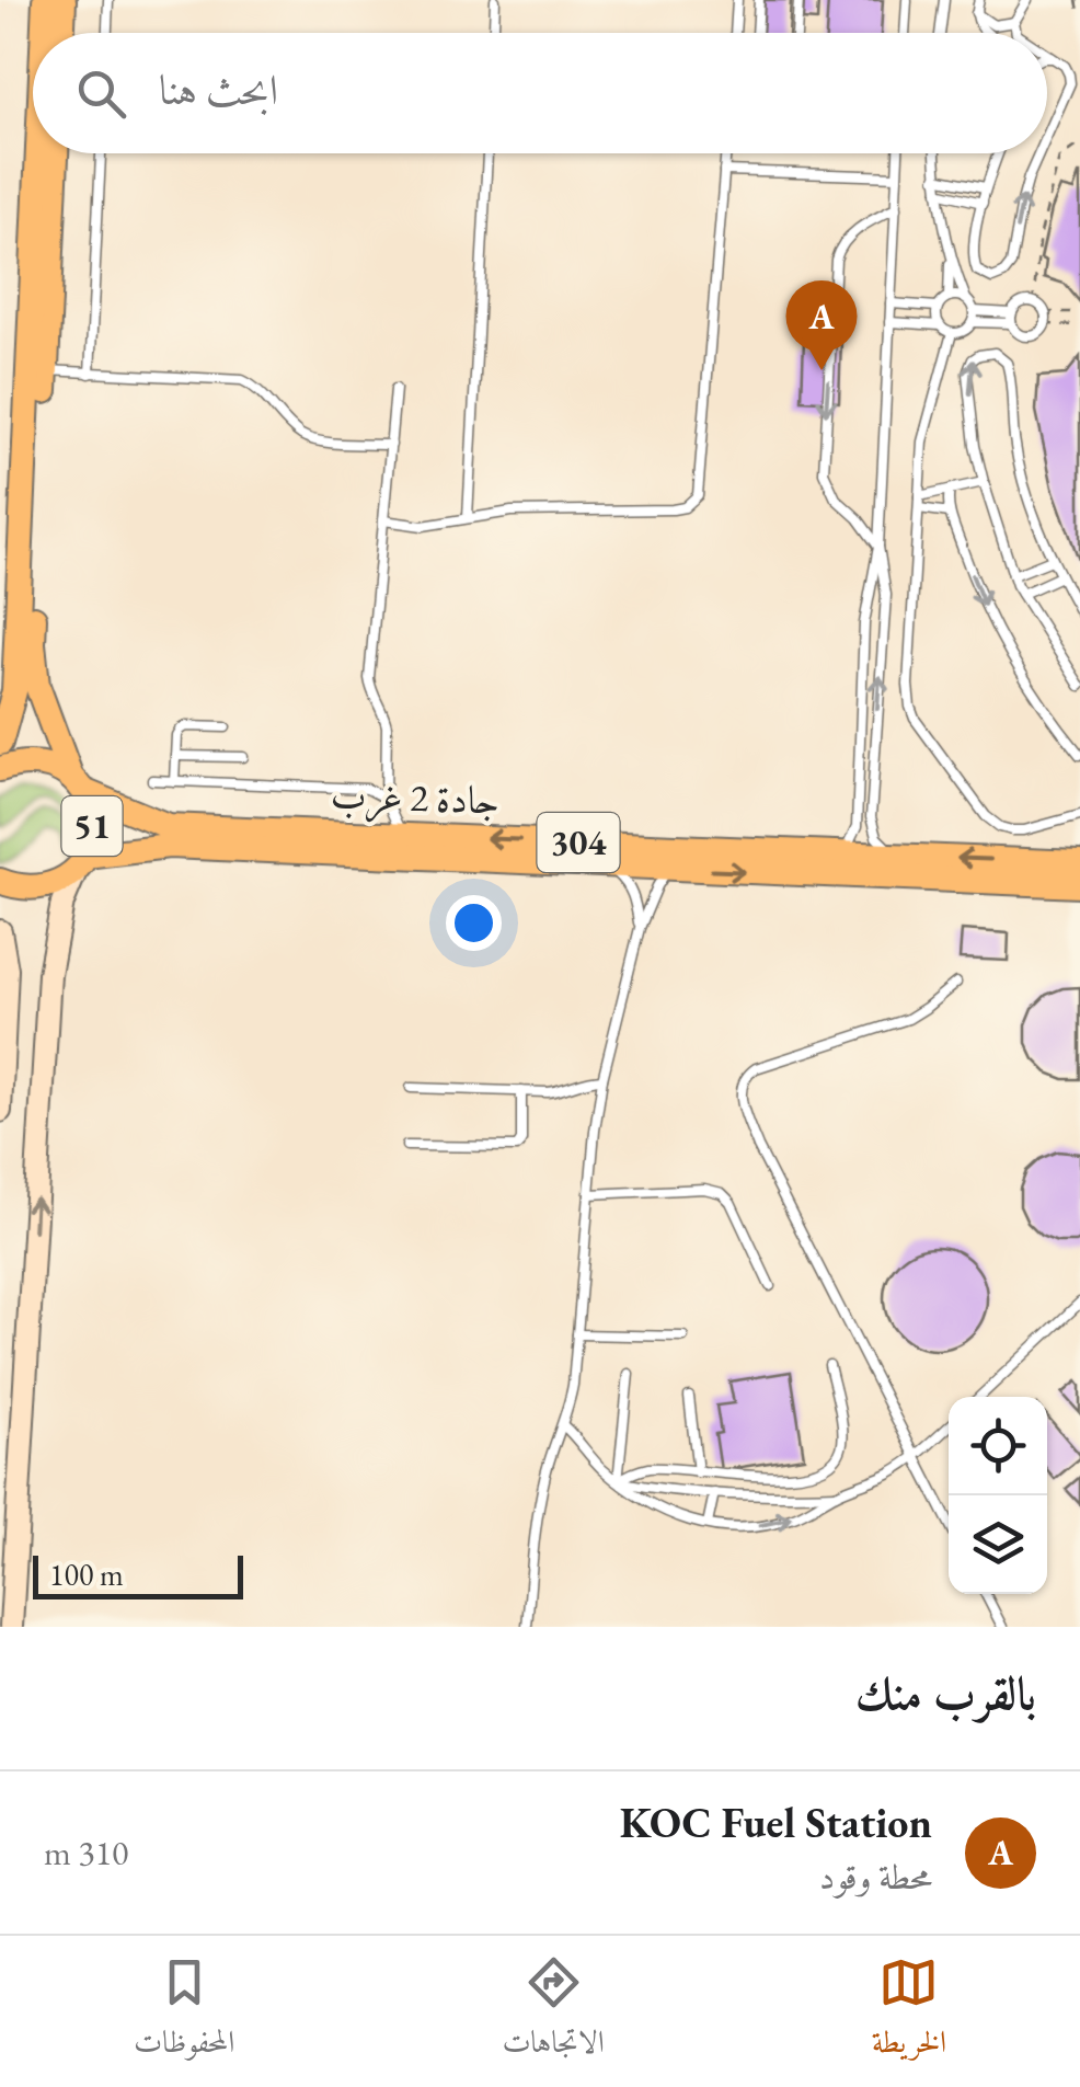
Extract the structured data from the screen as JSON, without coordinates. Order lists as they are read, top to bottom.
{
  "streets": {
    "main road": ["جادة 2 غرب", "51", "304"]
  },
  "crossings": [
    ["جادة 2 غرب", "51"]
  ],
  "scale_bar": "100 m",
  "page": {
    "search": "ابحث هنا",
    "pins": "A",
    "scale": "100 m",
    "heading": "بالقرب منك",
    "list": [
      {
        "mark": "A",
        "name": "KOC Fuel Station",
        "note": "محطة وقود",
        "value": "310 m"
      }
    ],
    "nav": ["الخريطة", "الاتجاهات", "المحفوظات"]
  }
}
